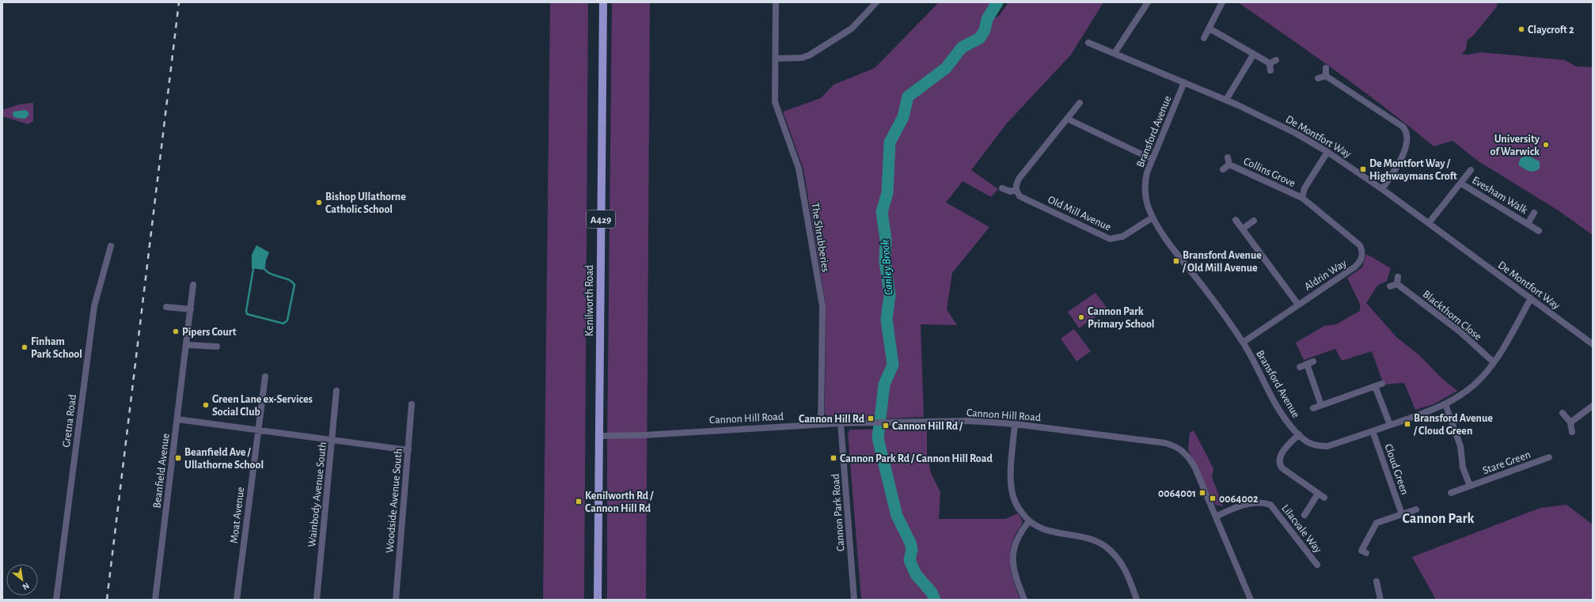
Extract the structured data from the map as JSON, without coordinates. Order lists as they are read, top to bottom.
{
  "streets": {
    "main road": ["A429", "Kenilworth Road"],
    "street": [
      "Bransford Avenue",
      "De Montfort Way",
      "Collins Grove",
      "Evesham Walk",
      "Old Mill Avenue",
      "The Shrubberies",
      "Aldrin Way",
      "Blackthorn Close",
      "Cannon Hill Road",
      "Gretna Road",
      "Stare Green",
      "Cloud Green",
      "Beanfield Avenue",
      "Wainbody Avenue South",
      "Woodside Avenue South",
      "Cannon Park Road",
      "Moat Avenue",
      "Lilacvale Way"
    ]
  },
  "crossings": [
    ["Bransford Avenue", "De Montfort Way"],
    ["Bransford Avenue", "Old Mill Avenue"],
    ["Bransford Avenue", "Aldrin Way"],
    ["Bransford Avenue", "Blackthorn Close"],
    ["Bransford Avenue", "Cloud Green"],
    ["De Montfort Way", "Evesham Walk"],
    ["Collins Grove", "Aldrin Way"],
    ["The Shrubberies", "Cannon Hill Road"],
    ["Kenilworth Road", "Cannon Hill Road"],
    ["Cannon Hill Road", "Cannon Park Road"],
    ["Cannon Hill Road", "Lilacvale Way"]
  ],
  "districts": ["Cannon Park"],
  "water": ["Canley Brook"],
  "places": {
    "other": [
      "Claycroft 2",
      "University of Warwick",
      "Bishop Ullathorne Catholic School",
      "Cannon Park Primary School",
      "Pipers Court",
      "Finham Park School",
      "Green Lane ex-Services Social Club"
    ],
    "transit": [
      "De Montfort Way / Highwaymans Croft",
      "Bransford Avenue / Old Mill Avenue",
      "Cannon Hill Rd",
      "Bransford Avenue / Cloud Green",
      "Cannon Hill Rd /",
      "Beanfield Ave / Ullathorne School",
      "Cannon Park Rd / Cannon Hill Road",
      "0064001",
      "0064002",
      "Kenilworth Rd / Cannon Hill Rd"
    ]
  },
  "north": "bottom right"
}
